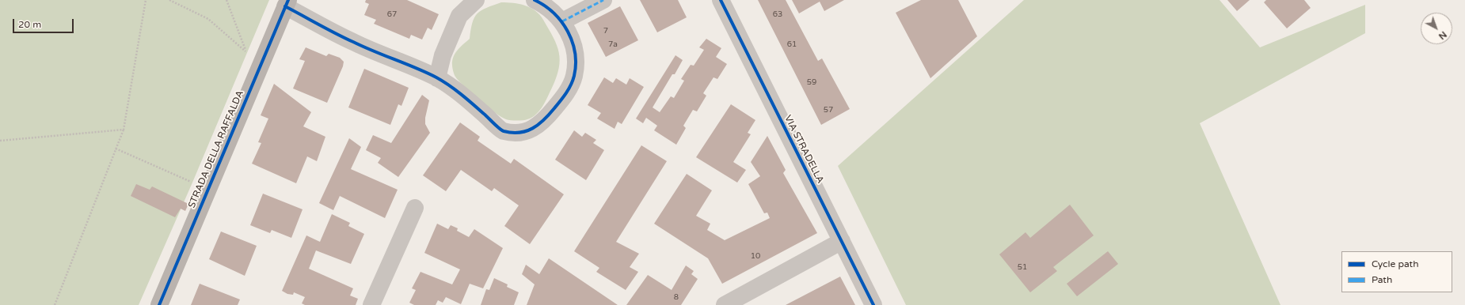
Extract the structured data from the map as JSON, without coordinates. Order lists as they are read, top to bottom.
{
  "streets": {
    "street": ["STRADA DELLA RAFFALDA", "VIA STRADELLA"]
  },
  "house_numbers": [
    "67",
    "63",
    "7",
    "7a",
    "61",
    "59",
    "57",
    "10",
    "51",
    "8"
  ],
  "legend": ["Cycle path", "Path"],
  "scale_bar": "20 m",
  "north": "bottom right"
}
